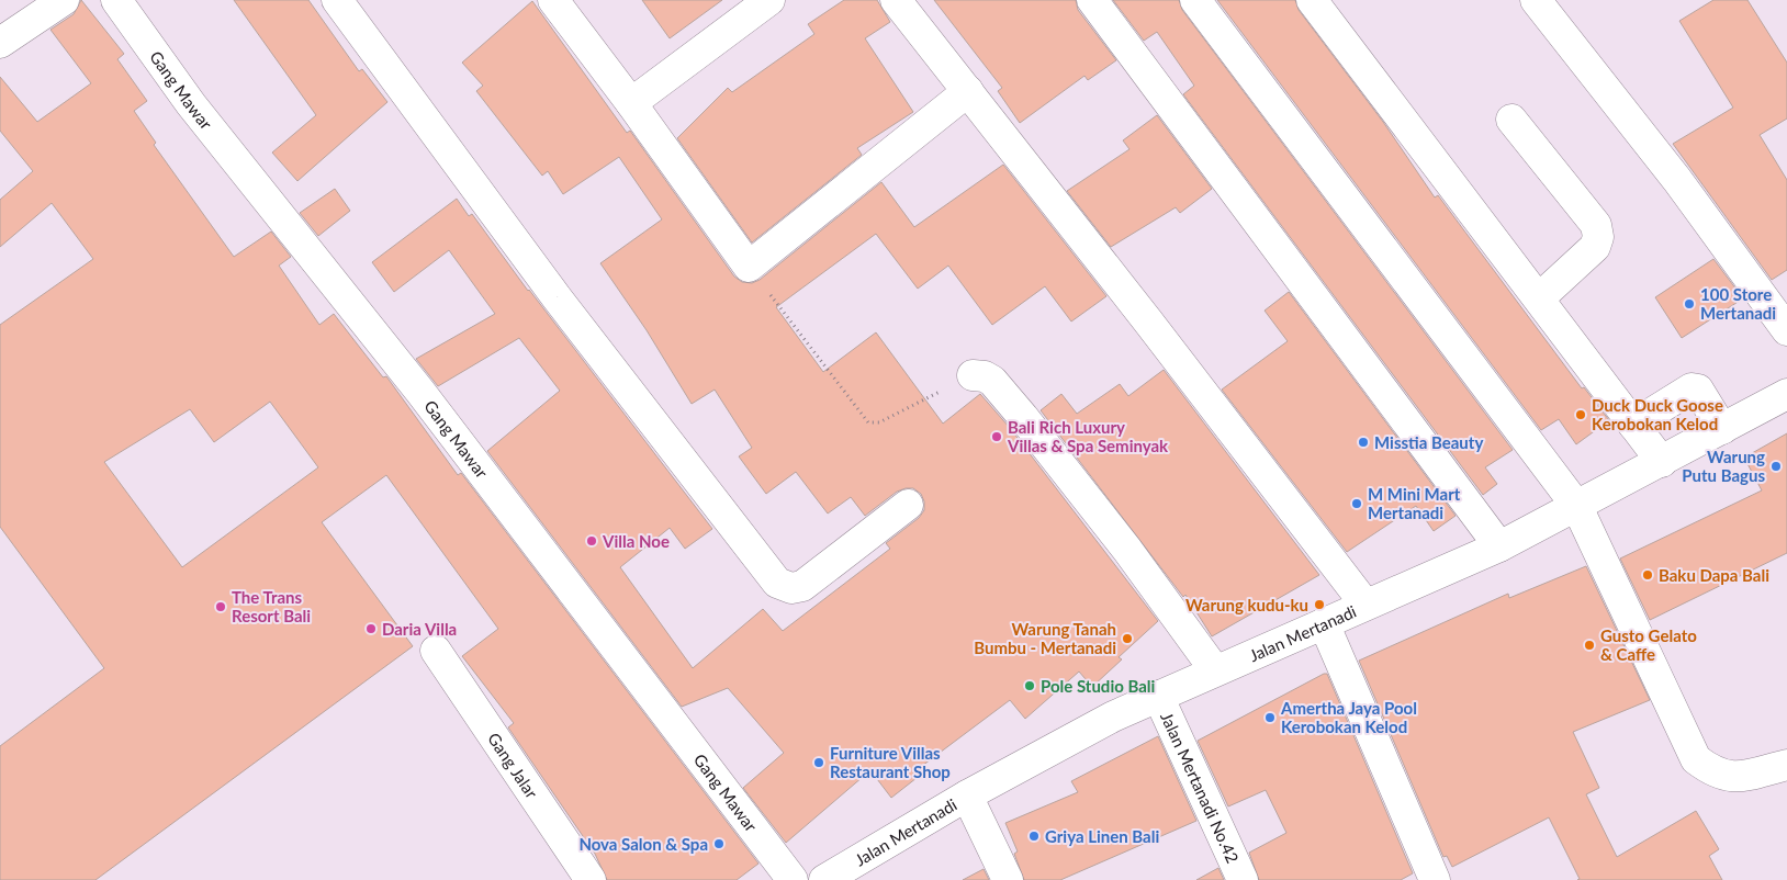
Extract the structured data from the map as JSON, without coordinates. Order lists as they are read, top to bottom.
{
  "streets": {
    "street": [
      "Gang Mawar",
      "Jalan Mertanadi",
      "Gang Jalar",
      "Jalan Mertanadi No.42"
    ]
  },
  "crossings": [
    ["Jalan Mertanadi", "Jalan Mertanadi No.42"]
  ],
  "places": [
    "100 Store Mertanadi",
    "Duck Duck Goose Kerobokan Kelod",
    "Bali Rich Luxury Villas & Spa Seminyak",
    "Misstia Beauty",
    "Warung Putu Bagus",
    "M Mini Mart Mertanadi",
    "Villa Noe",
    "Baku Dapa Bali",
    "Warung kudu-ku",
    "The Trans Resort Bali",
    "Daria Villa",
    "Warung Tanah Bumbu - Mertanadi",
    "Gusto Gelato & Caffe",
    "Pole Studio Bali",
    "Amertha Jaya Pool Kerobokan Kelod",
    "Furniture Villas Restaurant Shop",
    "Griya Linen Bali",
    "Nova Salon & Spa"
  ]
}
